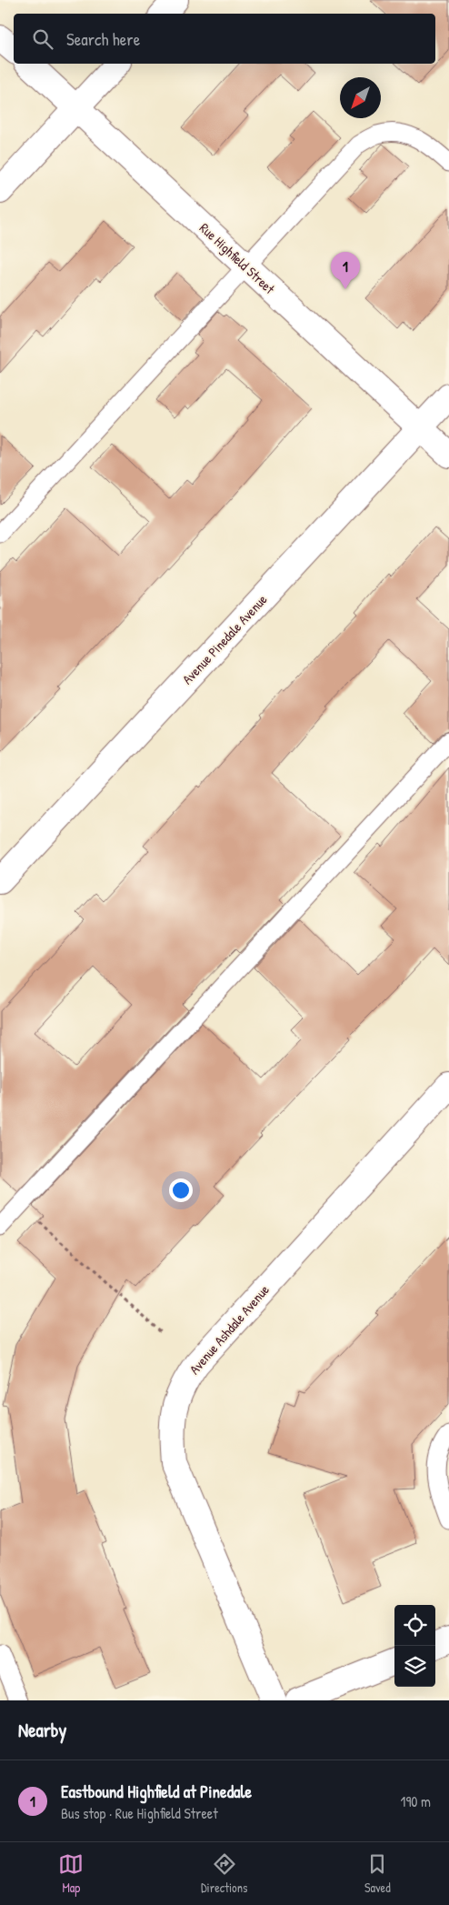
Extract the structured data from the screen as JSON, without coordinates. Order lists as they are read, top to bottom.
{
  "streets": {
    "street": ["Rue Highfield Street", "Avenue Pinedale Avenue", "Avenue Ashdale Avenue"]
  },
  "crossings": [
    ["Rue Highfield Street", "Avenue Pinedale Avenue"]
  ],
  "north": "bottom left",
  "page": {
    "search": "Search here",
    "pins": "1",
    "heading": "Nearby",
    "list": [
      {
        "mark": "1",
        "name": "Eastbound Highfield at Pinedale",
        "note": "Bus stop · Rue Highfield Street",
        "value": "190 m"
      }
    ],
    "nav": ["Map", "Directions", "Saved"]
  }
}
